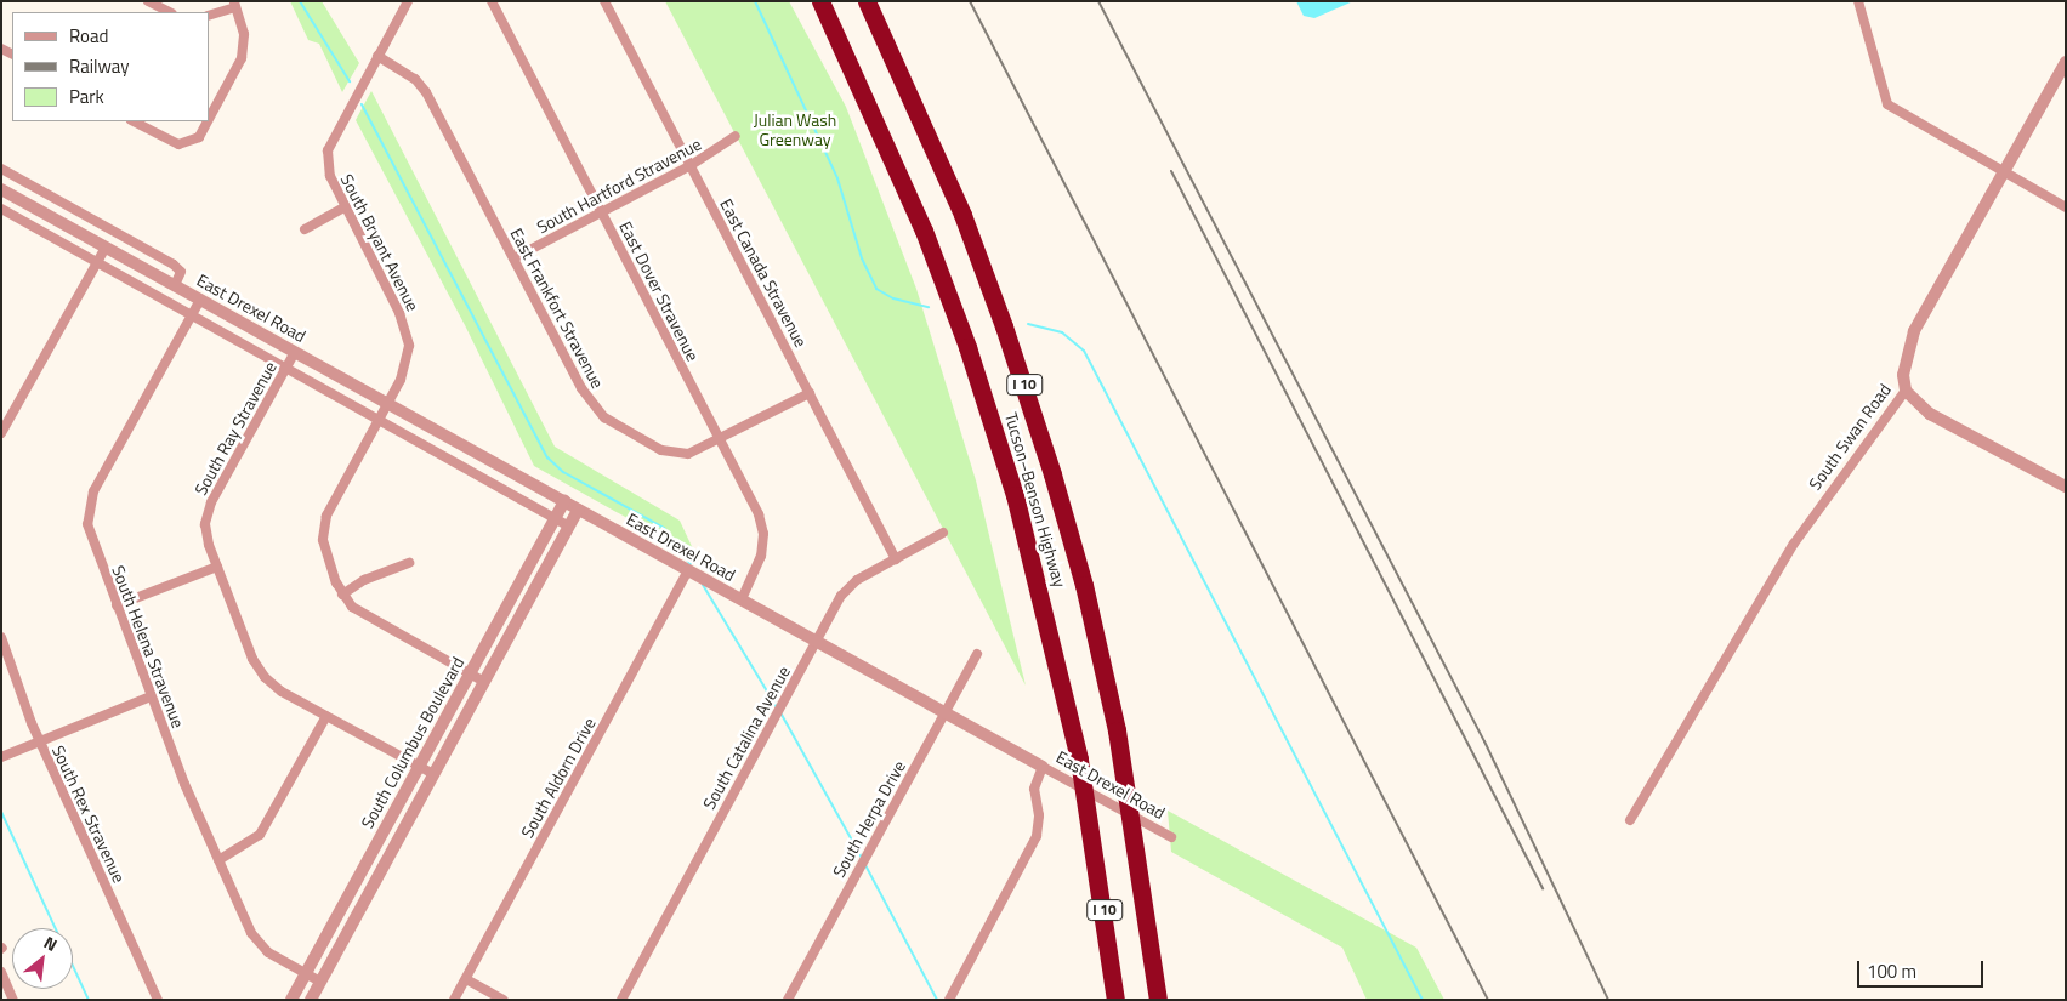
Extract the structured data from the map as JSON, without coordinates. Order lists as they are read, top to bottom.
{
  "streets": {
    "highway": ["I 10", "Tucson–Benson Highway"],
    "street": [
      "South Hartford Stravenue",
      "South Bryant Avenue",
      "East Canada Stravenue",
      "East Dover Stravenue",
      "East Drexel Road",
      "East Frankfort Stravenue",
      "South Ray Stravenue",
      "South Swan Road",
      "South Helena Stravenue",
      "South Catalina Avenue",
      "South Columbus Boulevard",
      "South Aldorn Drive",
      "South Rex Stravenue",
      "South Herpa Drive"
    ]
  },
  "crossings": [
    ["South Hartford Stravenue", "East Canada Stravenue"],
    ["South Hartford Stravenue", "East Dover Stravenue"],
    ["South Hartford Stravenue", "East Frankfort Stravenue"],
    ["South Bryant Avenue", "East Drexel Road"],
    ["South Bryant Avenue", "East Frankfort Stravenue"],
    ["East Canada Stravenue", "East Frankfort Stravenue"],
    ["East Canada Stravenue", "South Catalina Avenue"],
    ["East Dover Stravenue", "East Drexel Road"],
    ["East Dover Stravenue", "East Frankfort Stravenue"],
    ["East Drexel Road", "South Ray Stravenue"],
    ["East Drexel Road", "South Helena Stravenue"],
    ["East Drexel Road", "South Catalina Avenue"],
    ["East Drexel Road", "South Columbus Boulevard"],
    ["East Drexel Road", "South Aldorn Drive"],
    ["East Drexel Road", "South Herpa Drive"],
    ["South Ray Stravenue", "South Columbus Boulevard"],
    ["South Helena Stravenue", "South Columbus Boulevard"]
  ],
  "parks": ["Julian Wash Greenway"],
  "legend": ["Road", "Railway", "Park"],
  "scale_bar": "100 m",
  "north": "top right"
}
